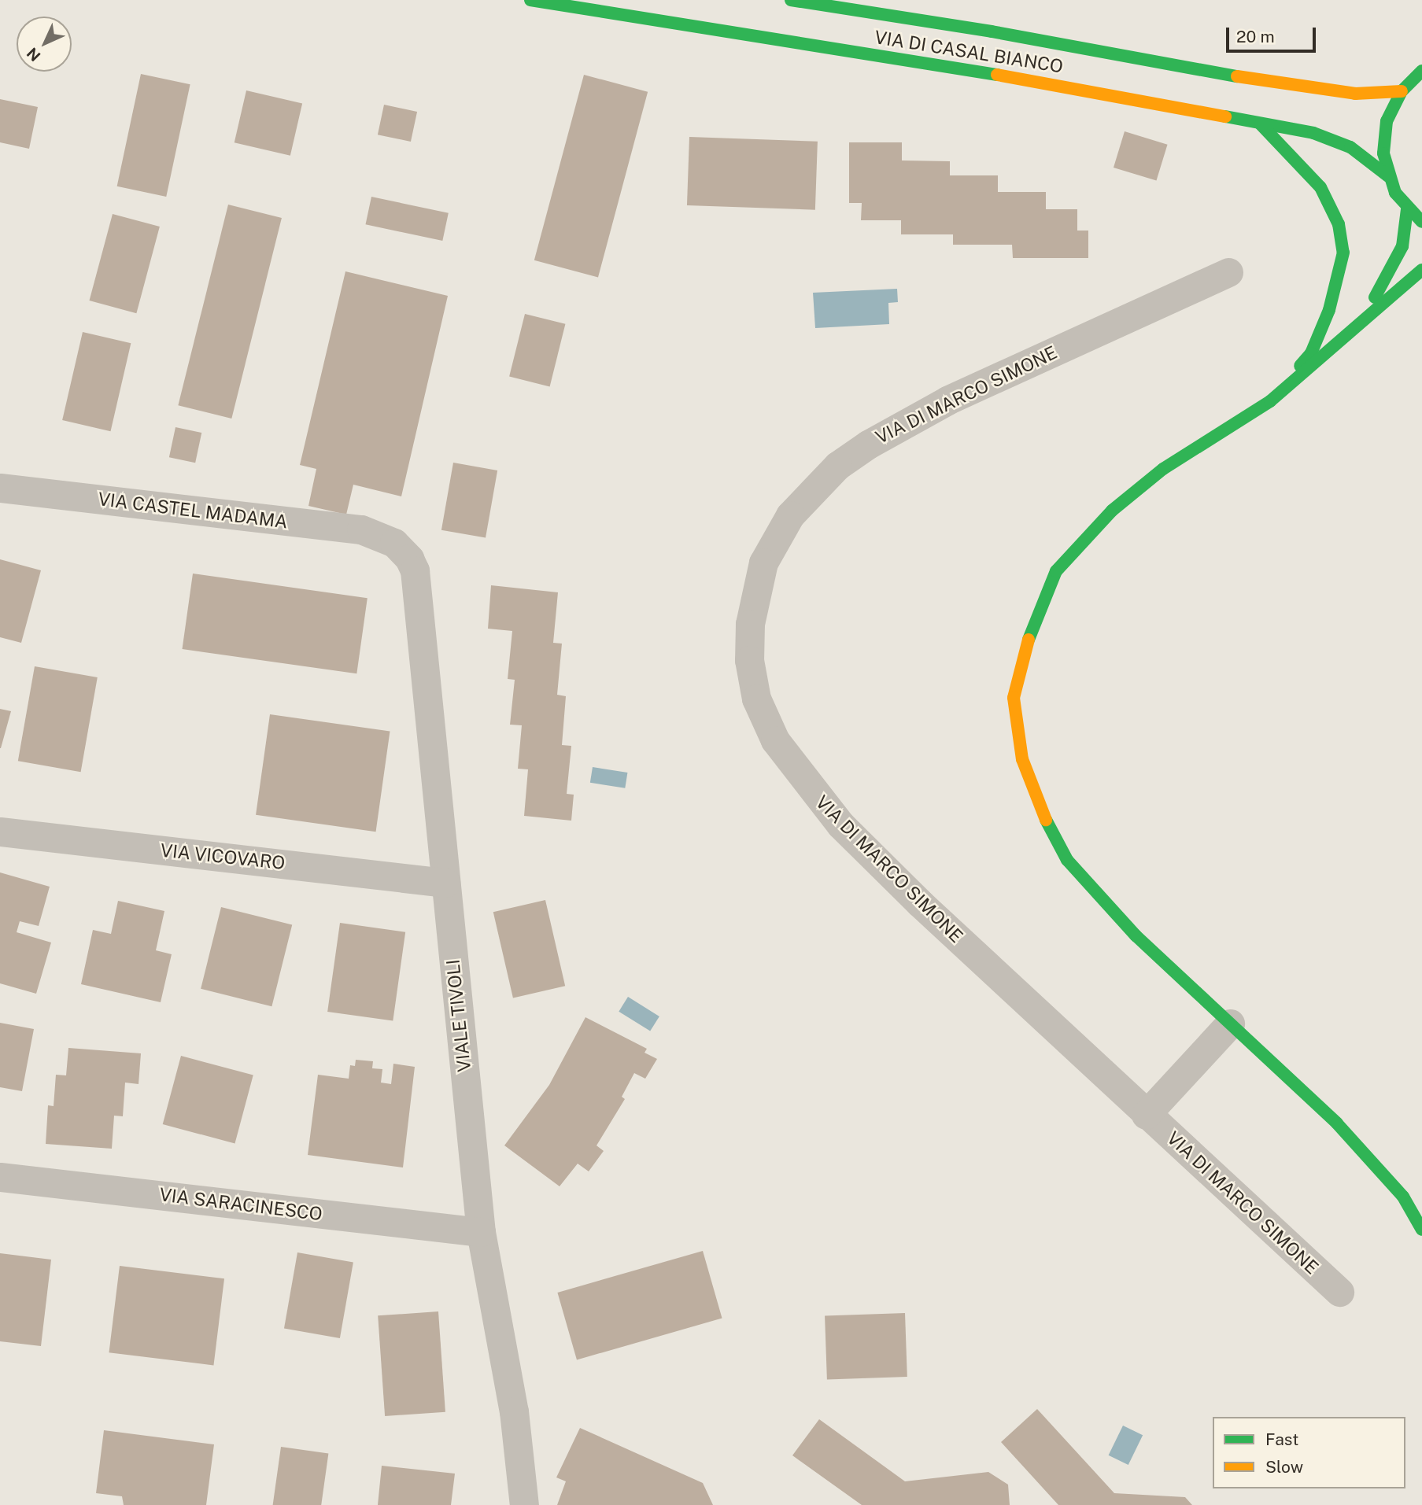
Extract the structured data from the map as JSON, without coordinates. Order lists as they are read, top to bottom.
{
  "streets": {
    "street": [
      "VIA DI CASAL BIANCO",
      "VIA DI MARCO SIMONE",
      "VIA CASTEL MADAMA",
      "VIA VICOVARO",
      "VIALE TIVOLI",
      "VIA SARACINESCO"
    ]
  },
  "crossings": [
    ["VIA CASTEL MADAMA", "VIALE TIVOLI"],
    ["VIA VICOVARO", "VIALE TIVOLI"],
    ["VIALE TIVOLI", "VIA SARACINESCO"]
  ],
  "legend": ["Fast", "Slow"],
  "scale_bar": "20 m",
  "north": "bottom left"
}
